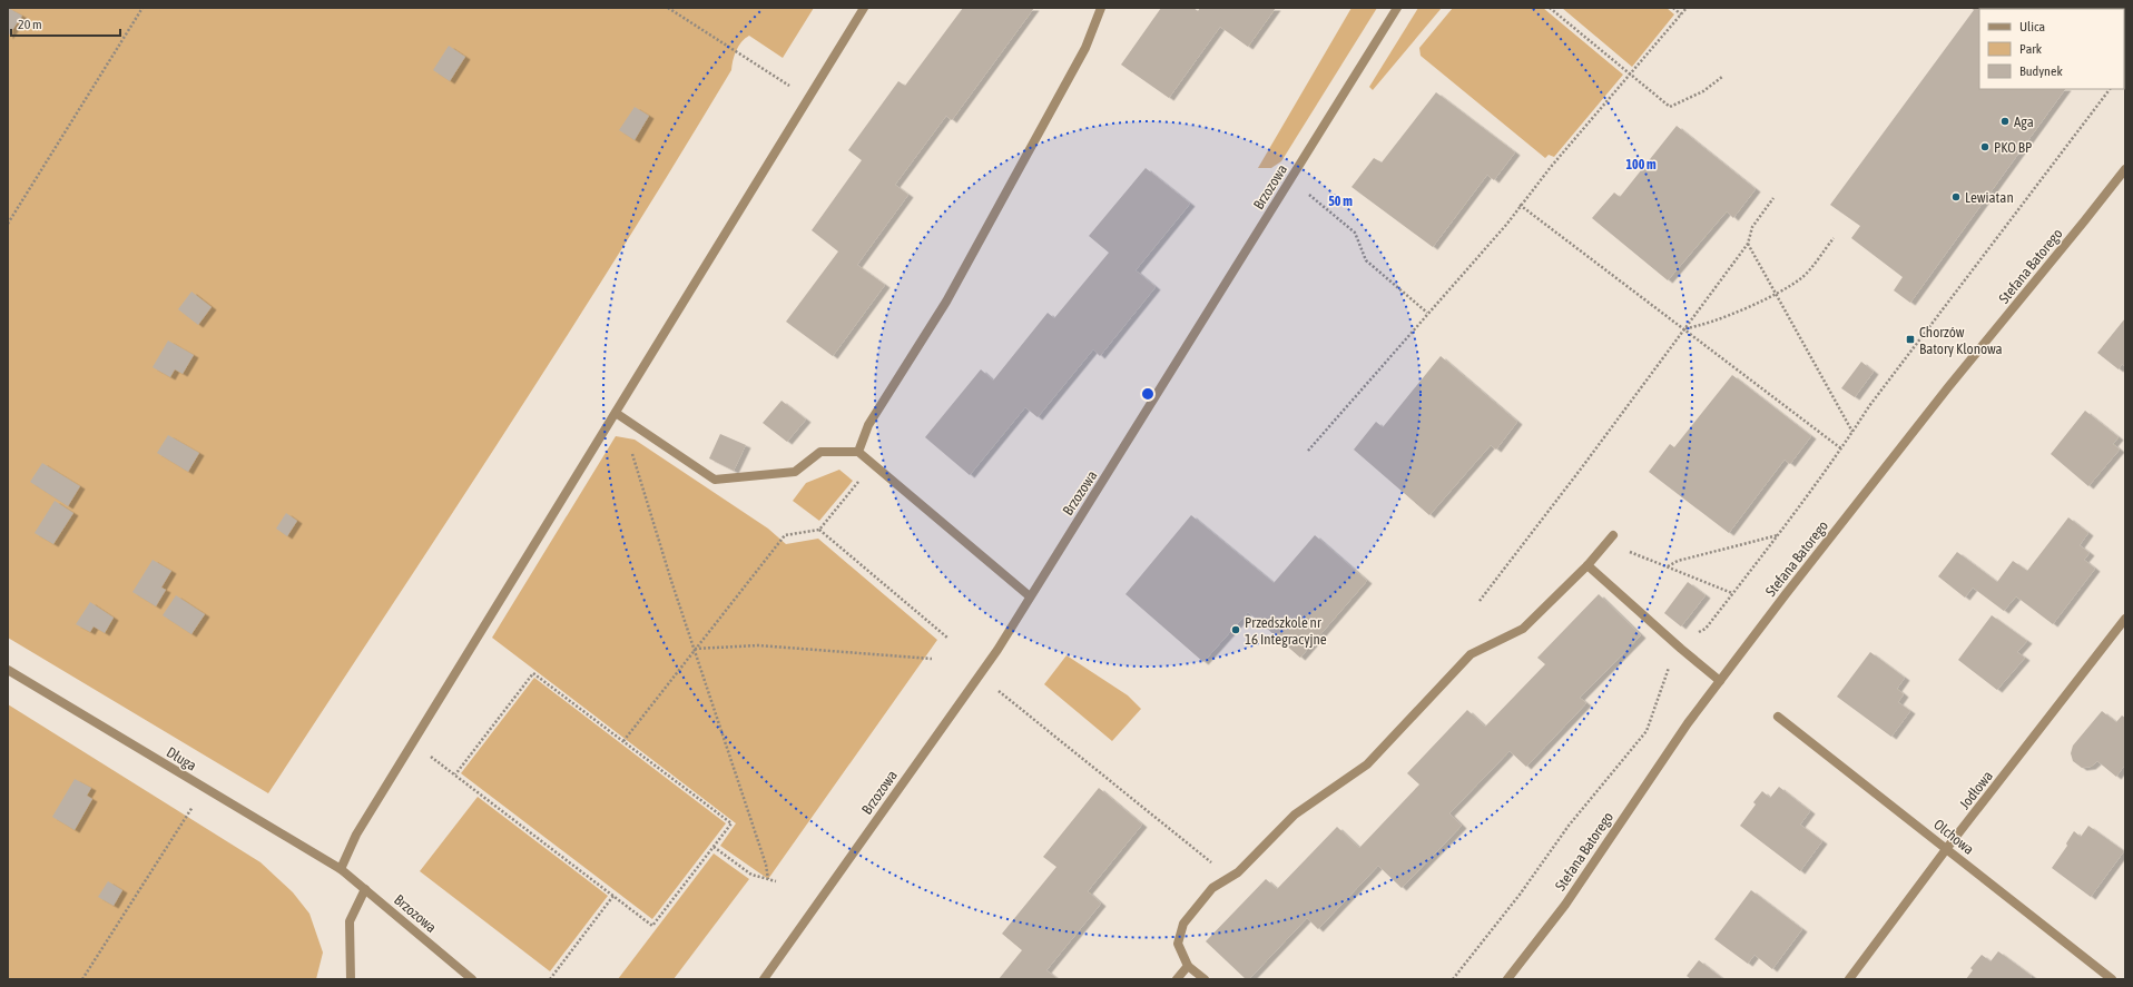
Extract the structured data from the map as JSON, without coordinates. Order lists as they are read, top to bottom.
{
  "streets": {
    "street": [
      "Brzozowa",
      "Stefana Batorego",
      "Długa",
      "Jodłowa",
      "Olchowa"
    ]
  },
  "crossings": [
    ["Brzozowa", "Długa"],
    ["Jodłowa", "Olchowa"]
  ],
  "places": {
    "other": [
      "Aga",
      "PKO BP",
      "Lewiatan",
      "Przedszkole nr 16 Integracyjne"
    ],
    "transit": ["Chorzów Batory Klonowa"]
  },
  "legend": ["Ulica", "Park", "Budynek"],
  "scale_bar": "20 m",
  "rings": ["100 m", "50 m"]
}
